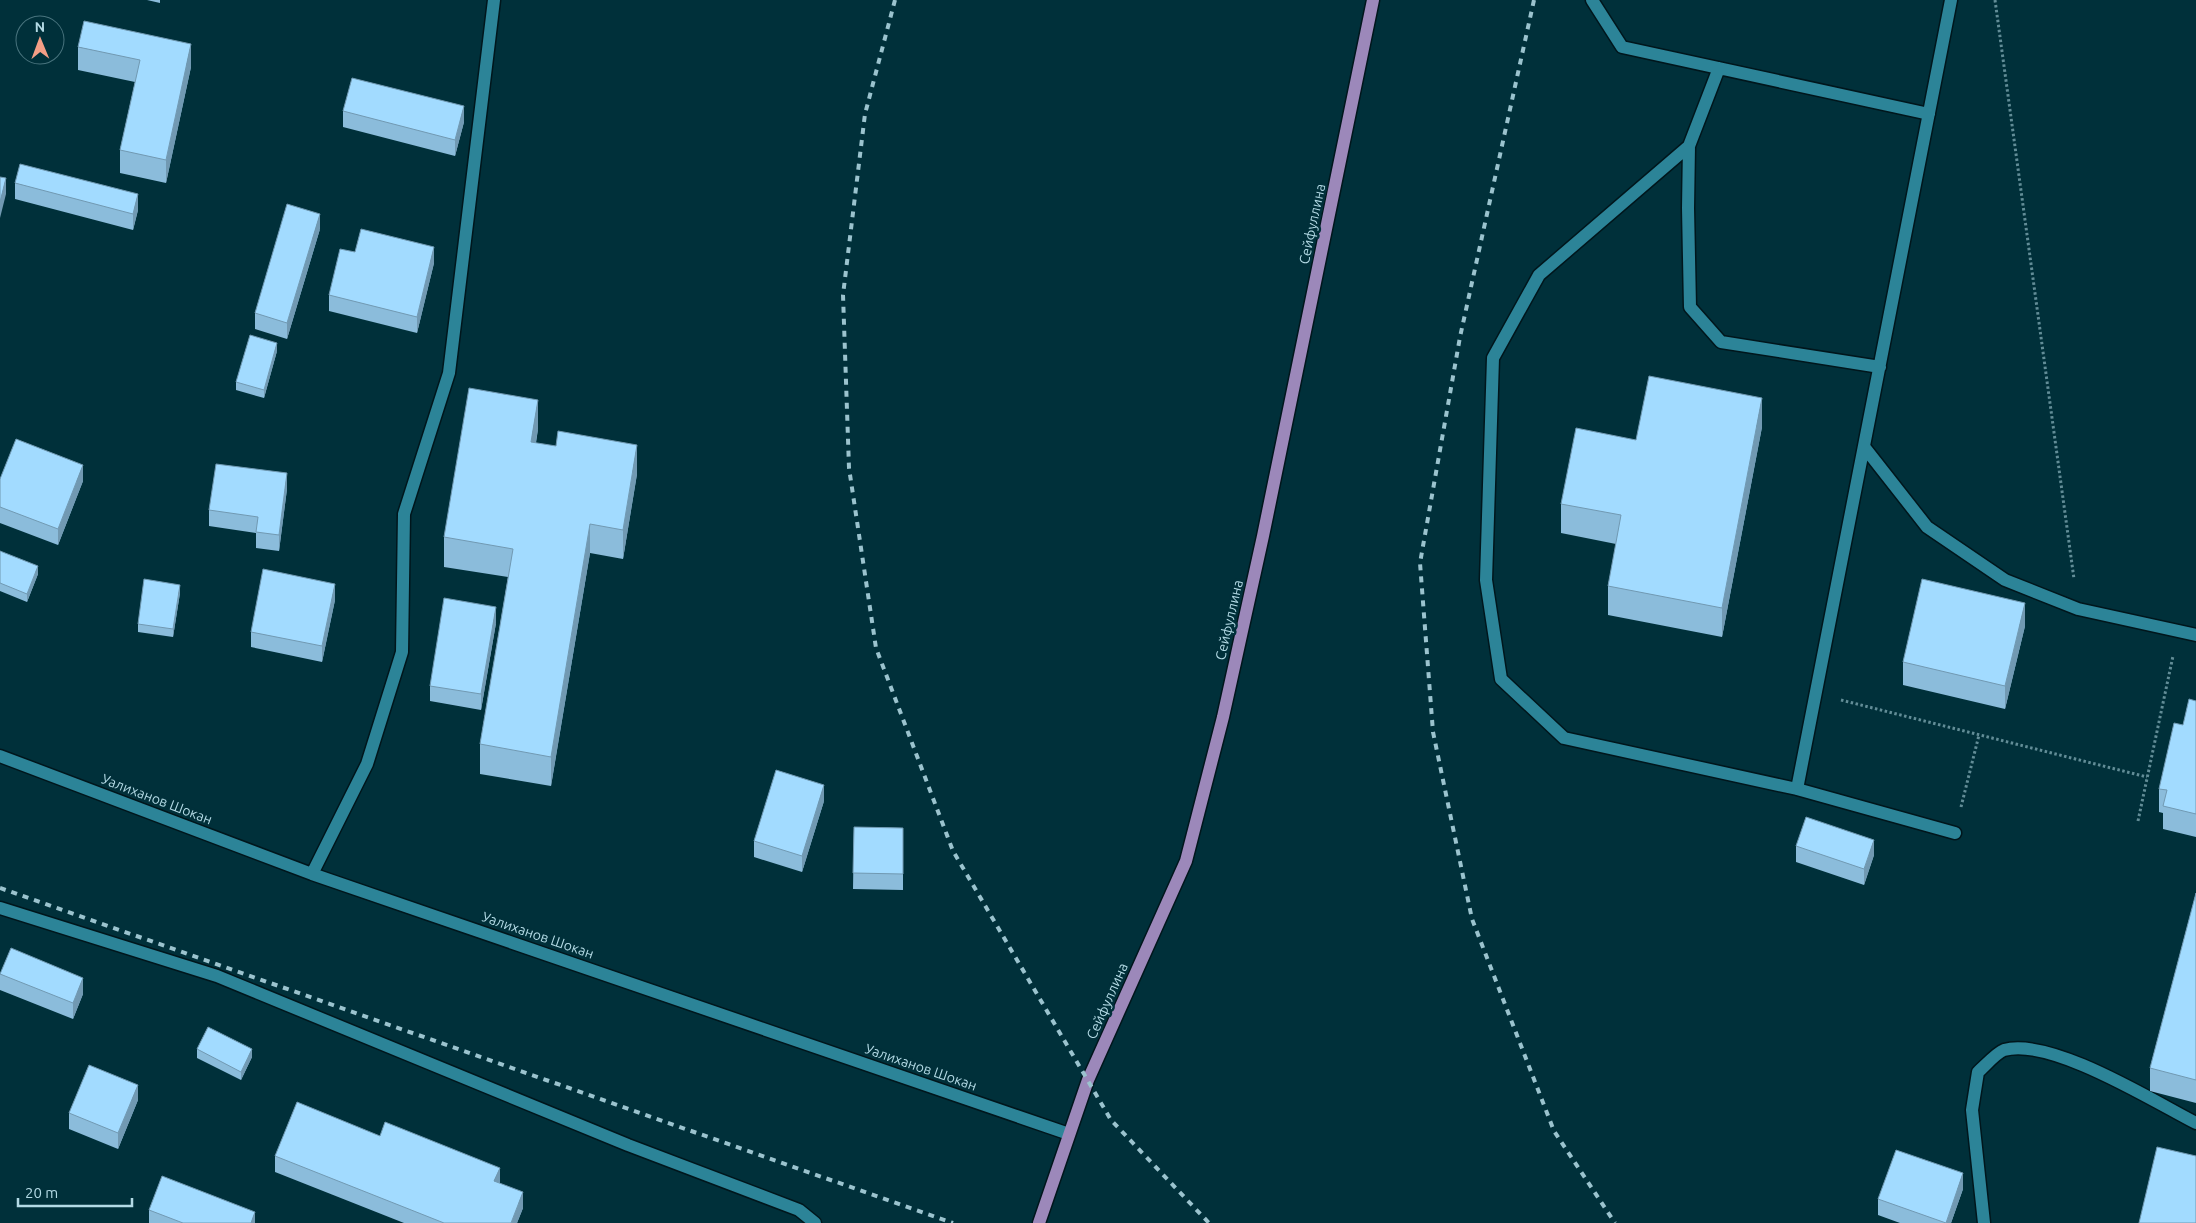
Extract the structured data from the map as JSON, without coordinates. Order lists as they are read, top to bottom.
{
  "streets": {
    "main road": ["Сейфуллина"],
    "street": ["Уалиханов Шокан"]
  },
  "crossings": [
    ["Сейфуллина", "Уалиханов Шокан"]
  ],
  "scale_bar": "20 m",
  "north": "top"
}
